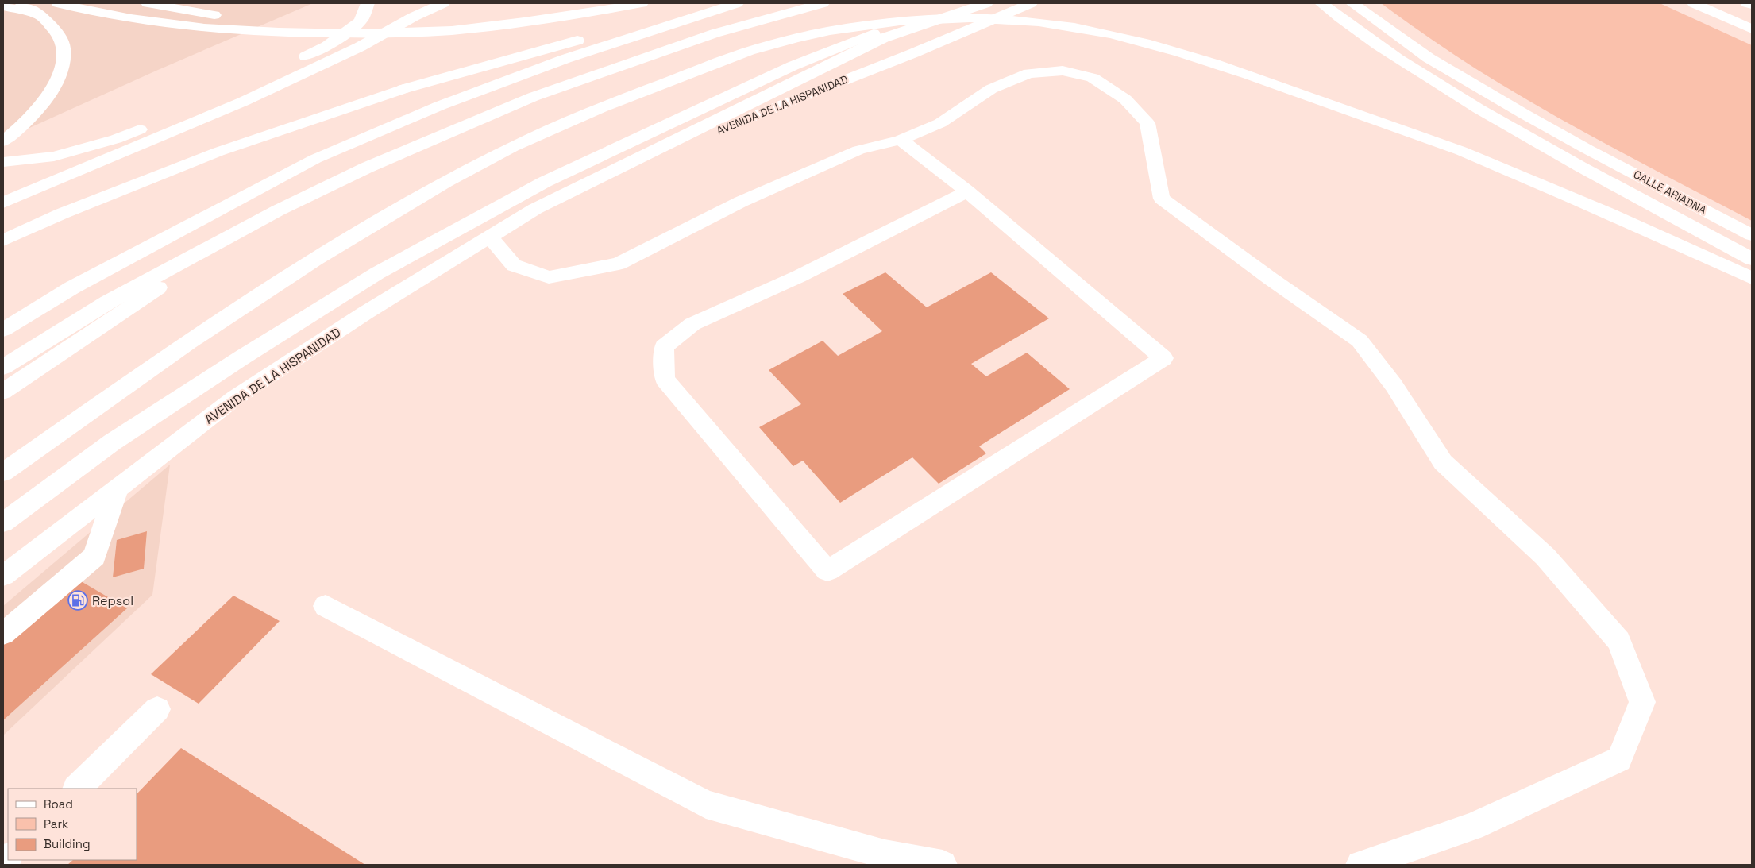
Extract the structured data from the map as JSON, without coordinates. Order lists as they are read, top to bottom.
{
  "streets": {
    "main road": ["AVENIDA DE LA HISPANIDAD", "CALLE ARIADNA"]
  },
  "places": {
    "fuel station": ["Repsol"]
  },
  "legend": ["Road", "Park", "Building"]
}
